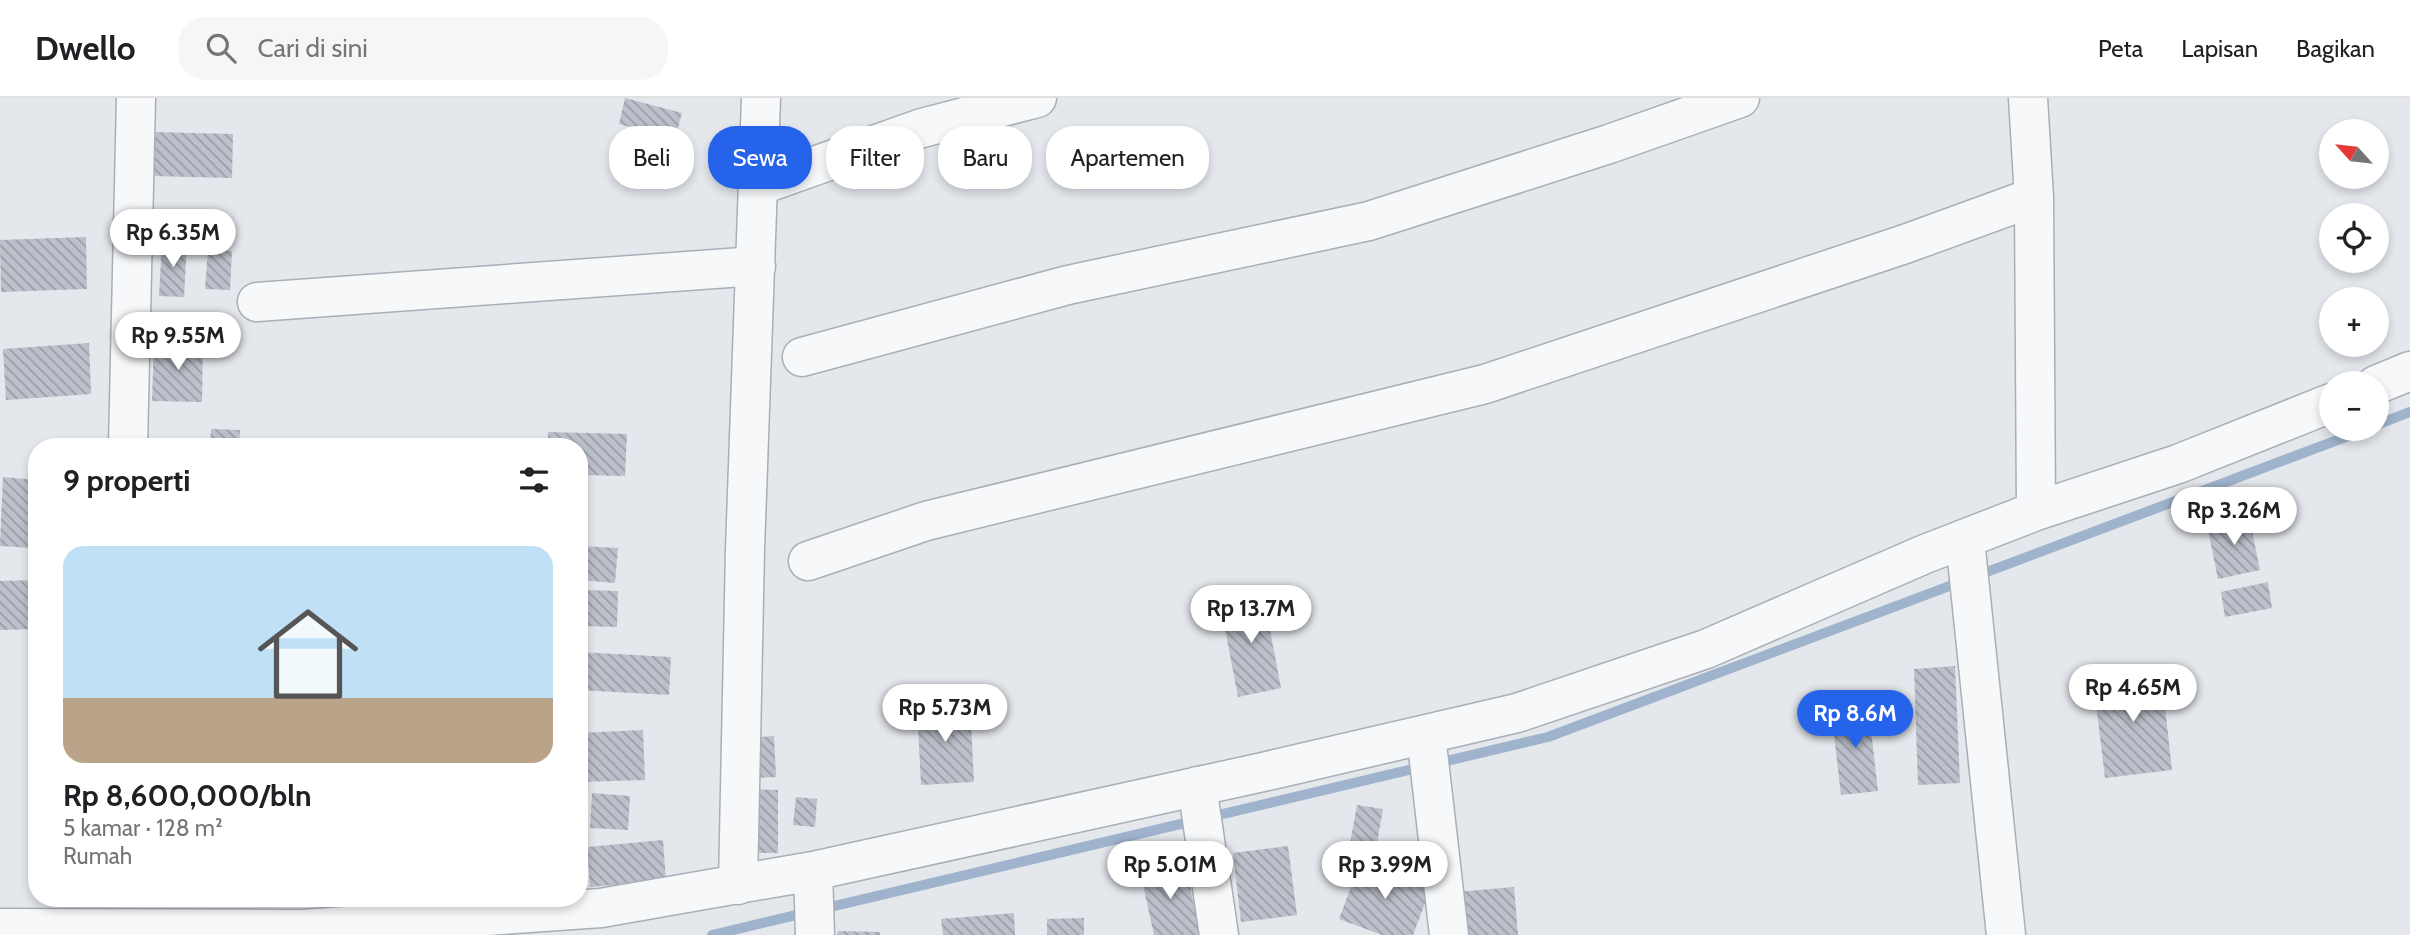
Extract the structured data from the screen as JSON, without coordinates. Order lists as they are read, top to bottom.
{
  "north": "top left",
  "page": {
    "header": "Dwello",
    "search": "Cari di sini",
    "nav": ["Peta", "Lapisan", "Bagikan"],
    "map_buttons": ["+", "−"],
    "chip": [
      "Beli",
      "Sewa",
      "Filter",
      "Baru",
      "Apartemen"
    ],
    "price": [
      "Rp 6.35M",
      "Rp 9.55M",
      "Rp 3.26M",
      "Rp 13.7M",
      "Rp 4.65M",
      "Rp 5.73M",
      "Rp 8.6M",
      "Rp 5.01M",
      "Rp 3.99M"
    ],
    "heading": "9 properti",
    "list": [
      {
        "name": "Rp 8,600,000/bln",
        "note": "5 kamar · 128 m² · Rumah"
      }
    ]
  }
}
